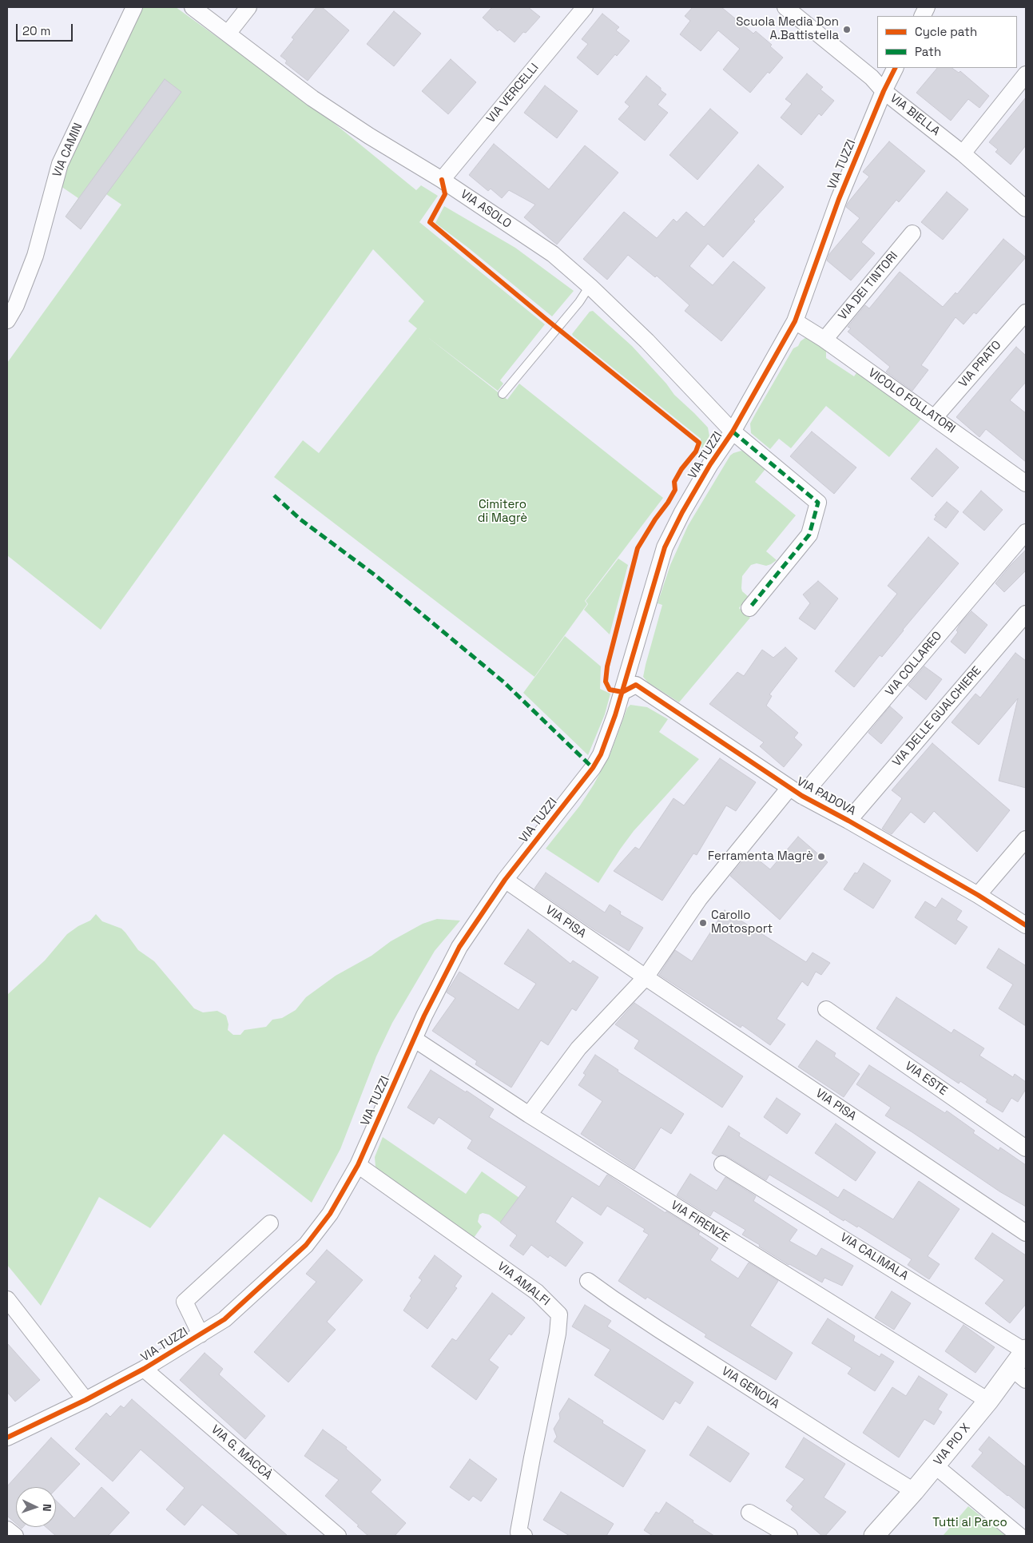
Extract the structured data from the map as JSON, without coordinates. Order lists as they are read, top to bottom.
{
  "streets": {
    "street": [
      "VIA VERCELLI",
      "VIA BIELLA",
      "VIA CAMIN",
      "VIA TUZZI",
      "VIA ASOLO",
      "VIA DEI TINTORI",
      "VIA PRATO",
      "VICOLO FOLLATORI",
      "VIA COLLAREO",
      "VIA DELLE GUALCHIERE",
      "VIA PADOVA",
      "VIA PISA",
      "VIA ESTE",
      "VIA FIRENZE",
      "VIA CALIMALA",
      "VIA AMALFI",
      "VIA GENOVA",
      "VIA PIO X",
      "VIA G. MACCÀ"
    ]
  },
  "crossings": [
    ["VIA VERCELLI", "VIA ASOLO"],
    ["VIA BIELLA", "VIA TUZZI"],
    ["VIA TUZZI", "VIA ASOLO"],
    ["VIA TUZZI", "VICOLO FOLLATORI"],
    ["VIA TUZZI", "VIA PADOVA"],
    ["VIA TUZZI", "VIA PISA"],
    ["VIA TUZZI", "VIA FIRENZE"],
    ["VIA TUZZI", "VIA AMALFI"],
    ["VIA TUZZI", "VIA G. MACCÀ"],
    ["VIA DEI TINTORI", "VICOLO FOLLATORI"],
    ["VIA PRATO", "VICOLO FOLLATORI"],
    ["VIA COLLAREO", "VIA PADOVA"],
    ["VIA DELLE GUALCHIERE", "VIA PADOVA"],
    ["VIA FIRENZE", "VIA PIO X"],
    ["VIA CALIMALA", "VIA PIO X"],
    ["VIA GENOVA", "VIA PIO X"]
  ],
  "parks": ["Cimitero di Magrè", "Tutti al Parco"],
  "places": ["Scuola Media Don A.Battistella", "Ferramenta Magrè", "Carollo Motosport"],
  "legend": ["Cycle path", "Path"],
  "scale_bar": "20 m",
  "north": "right"
}
